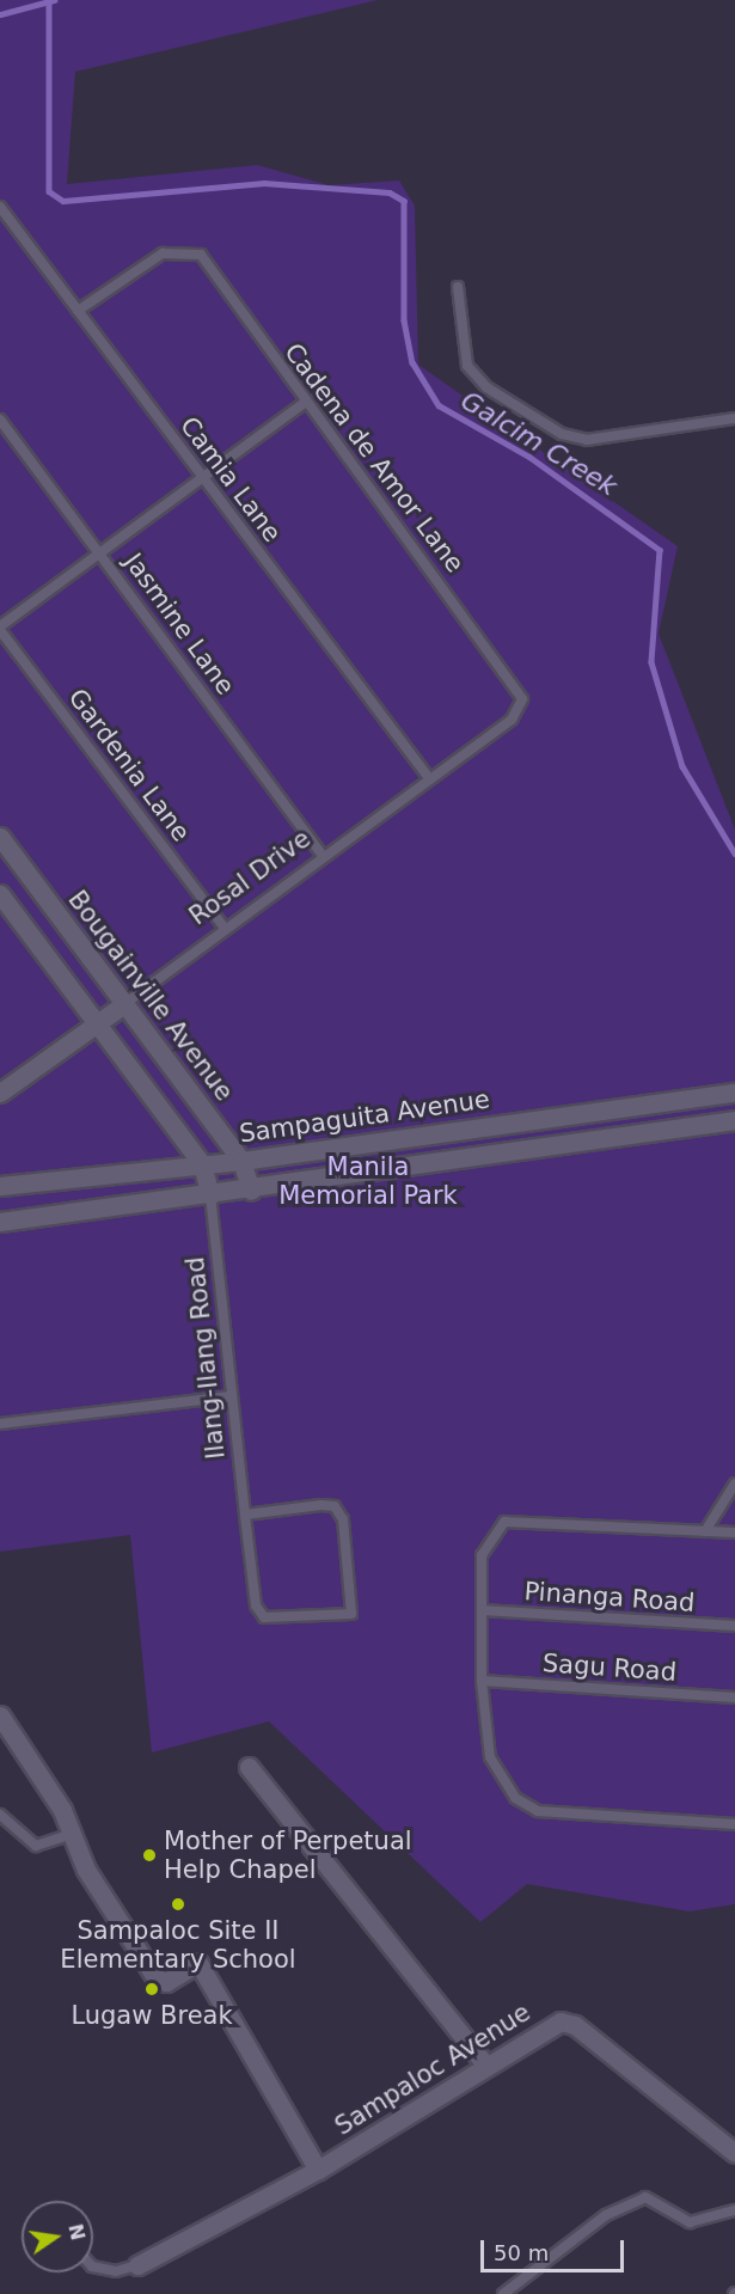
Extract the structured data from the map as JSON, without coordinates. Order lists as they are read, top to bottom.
{
  "streets": {
    "street": [
      "Rosal Drive",
      "Bougainville Avenue",
      "Sampaguita Avenue",
      "Sampaloc Avenue"
    ],
    "lane": [
      "Cadena de Amor Lane",
      "Camia Lane",
      "Jasmine Lane",
      "Gardenia Lane",
      "Ilang-Ilang Road",
      "Pinanga Road",
      "Sagu Road"
    ]
  },
  "crossings": [
    ["Cadena de Amor Lane", "Camia Lane"],
    ["Cadena de Amor Lane", "Rosal Drive"],
    ["Camia Lane", "Rosal Drive"],
    ["Jasmine Lane", "Rosal Drive"],
    ["Gardenia Lane", "Rosal Drive"],
    ["Rosal Drive", "Bougainville Avenue"],
    ["Bougainville Avenue", "Sampaguita Avenue"]
  ],
  "water": ["Galcim Creek"],
  "parks": ["Manila Memorial Park"],
  "places": ["Mother of Perpetual Help Chapel", "Sampaloc Site II Elementary School", "Lugaw Break"],
  "scale_bar": "50 m",
  "north": "right"
}
